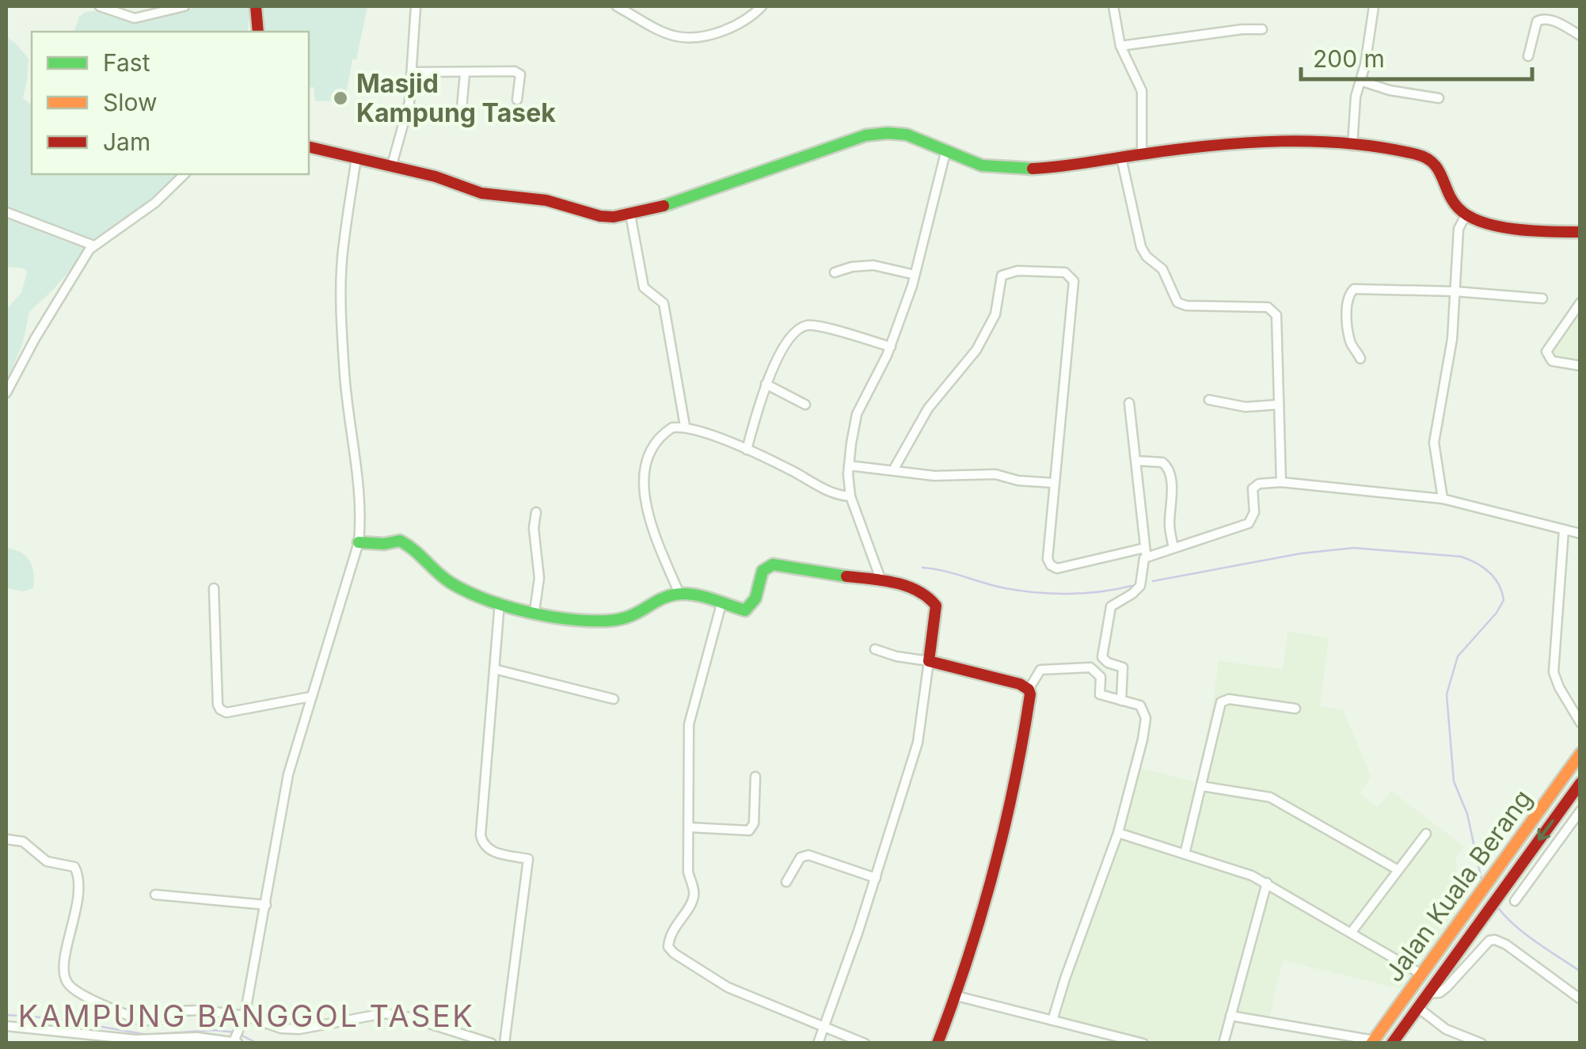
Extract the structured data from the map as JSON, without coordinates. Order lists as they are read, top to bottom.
{
  "streets": {
    "main road": ["Jalan Kuala Berang"]
  },
  "districts": ["KAMPUNG BANGGOL TASEK"],
  "places": ["Masjid Kampung Tasek"],
  "legend": ["Fast", "Slow", "Jam"],
  "scale_bar": "200 m"
}
